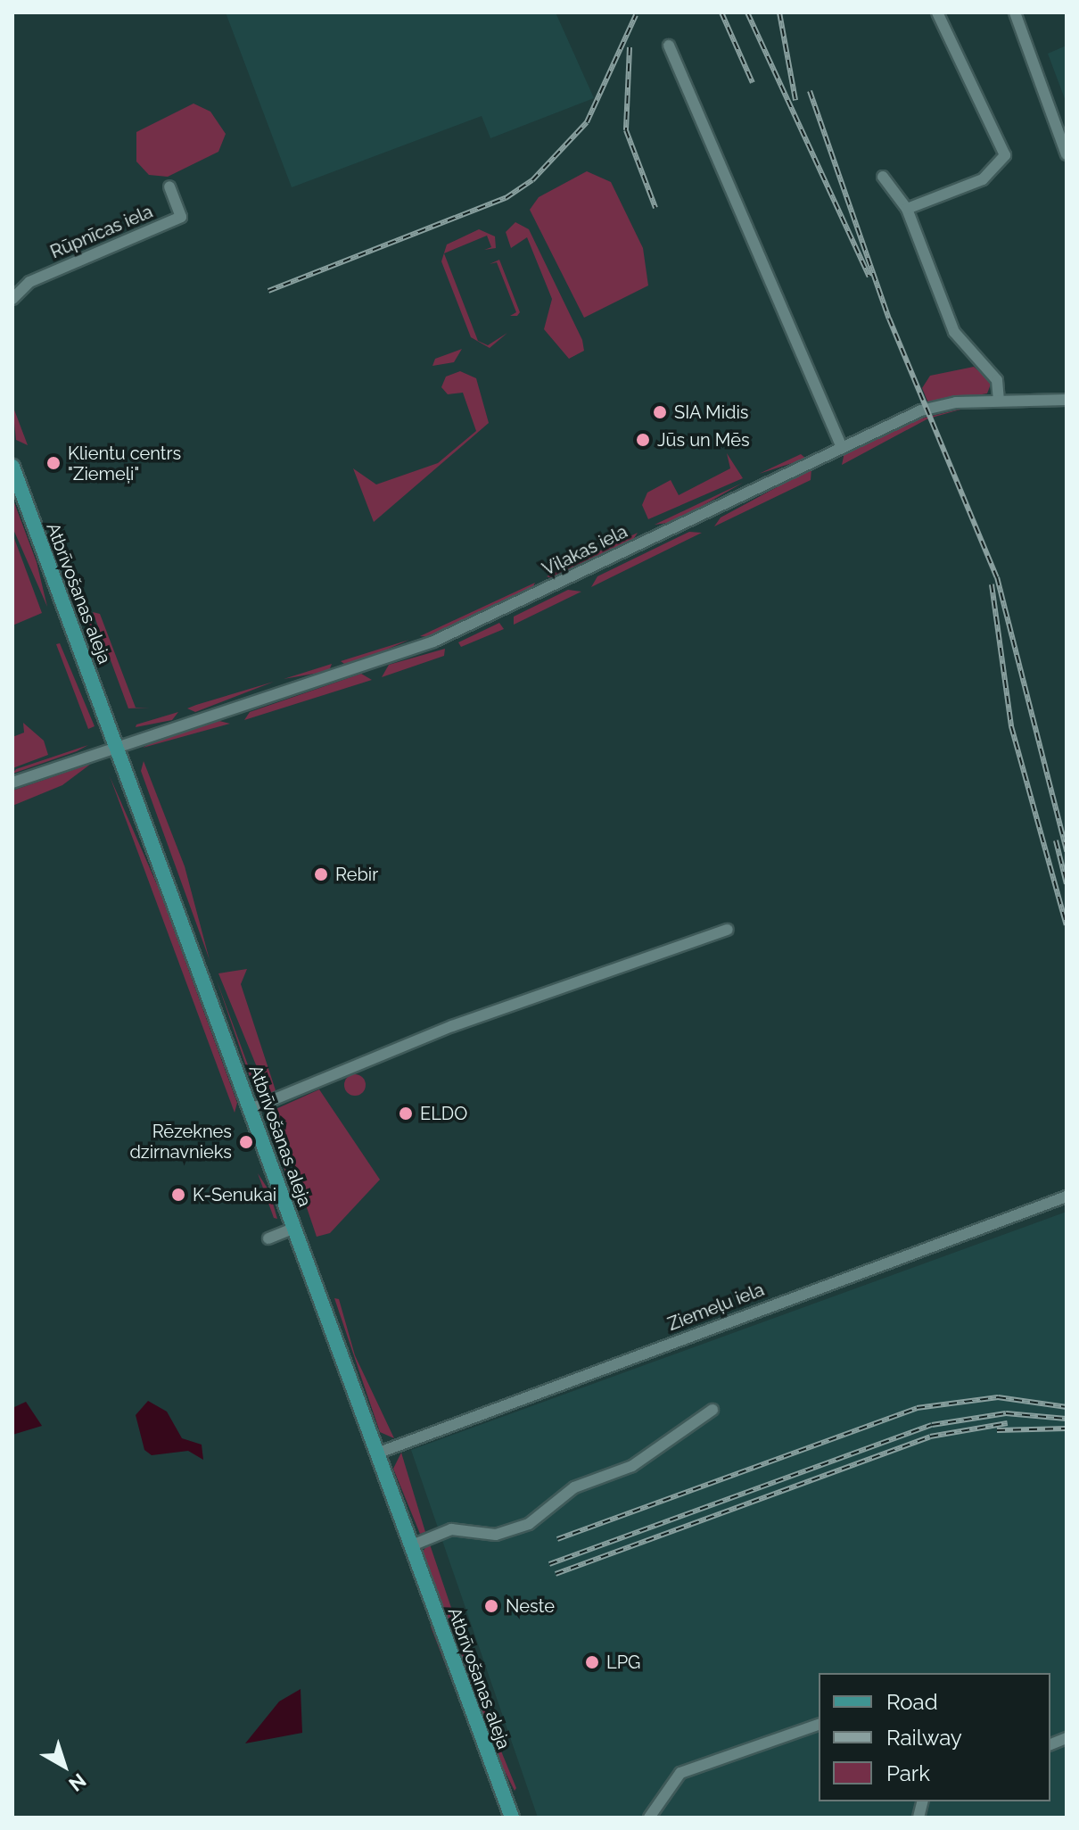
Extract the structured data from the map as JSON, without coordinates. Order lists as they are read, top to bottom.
{
  "streets": {
    "main road": ["Atbrīvošanas aleja"],
    "street": ["Rūpnīcas iela", "Viļakas iela", "Ziemeļu iela"]
  },
  "crossings": [
    ["Viļakas iela", "Atbrīvošanas aleja"],
    ["Atbrīvošanas aleja", "Ziemeļu iela"]
  ],
  "places": [
    "SIA Midis",
    "Jūs un Mēs",
    "Klientu centrs \"Ziemeļi\"",
    "Rebir",
    "ELDO",
    "Rēzeknes dzirnavnieks",
    "K-Senukai",
    "Neste",
    "LPG"
  ],
  "legend": ["Road", "Railway", "Park"],
  "north": "bottom right"
}
